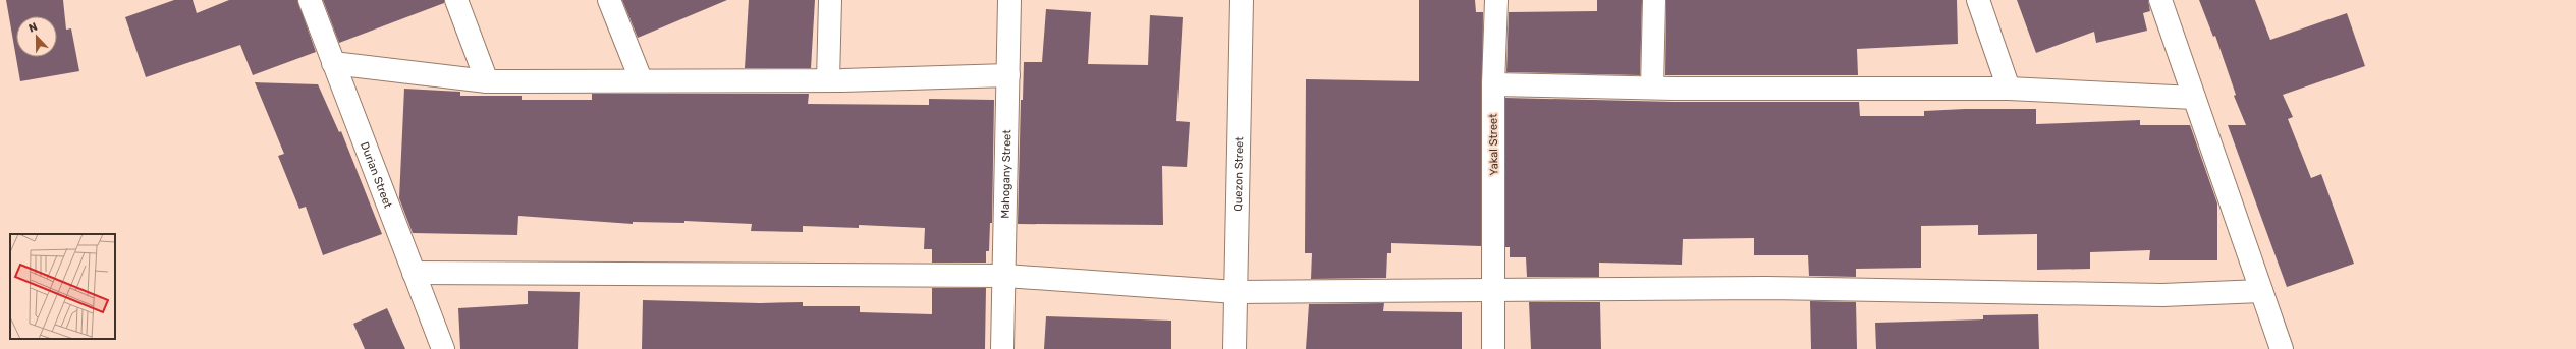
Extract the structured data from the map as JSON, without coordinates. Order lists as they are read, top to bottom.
{
  "streets": {
    "street": [
      "Yakal Street",
      "Quezon Street",
      "Durian Street",
      "Mahogany Street"
    ]
  },
  "north": "top"
}
